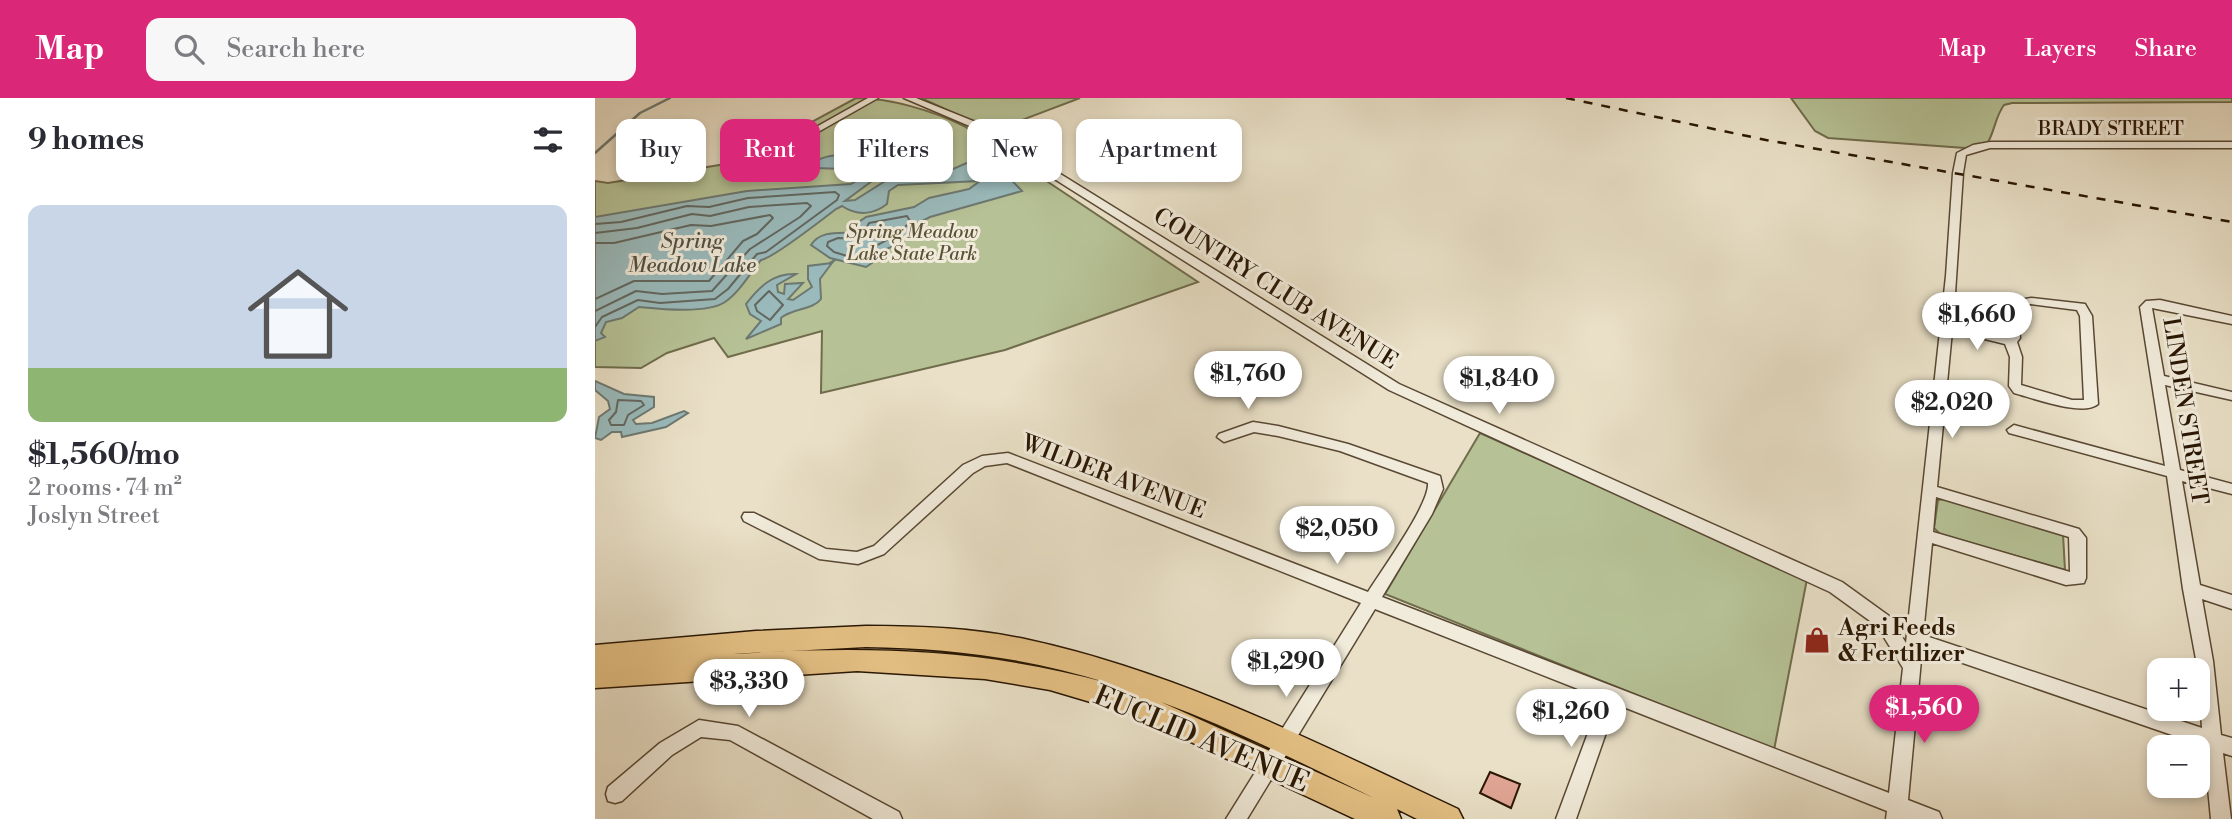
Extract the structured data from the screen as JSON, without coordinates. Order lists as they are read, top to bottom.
{
  "streets": {
    "highway": ["EUCLID AVENUE"],
    "street": [
      "BRADY STREET",
      "COUNTRY CLUB AVENUE",
      "LINDEN STREET",
      "WILDER AVENUE"
    ]
  },
  "water": ["Spring Meadow Lake"],
  "parks": ["Spring Meadow Lake State Park"],
  "places": {
    "shop": ["Agri Feeds & Fertilizer"]
  },
  "page": {
    "header": "Map",
    "search": "Search here",
    "nav": ["Map", "Layers", "Share"],
    "heading": "9 homes",
    "chip": [
      "Buy",
      "Rent",
      "Filters",
      "New",
      "Apartment"
    ],
    "list": [
      {
        "name": "$1,560/mo",
        "note": "2 rooms · 74 m² · Joslyn Street"
      }
    ],
    "price": [
      "$1,660",
      "$1,760",
      "$1,840",
      "$2,020",
      "$2,050",
      "$1,290",
      "$3,330",
      "$1,560",
      "$1,260"
    ],
    "map_buttons": ["+", "−"]
  }
}
